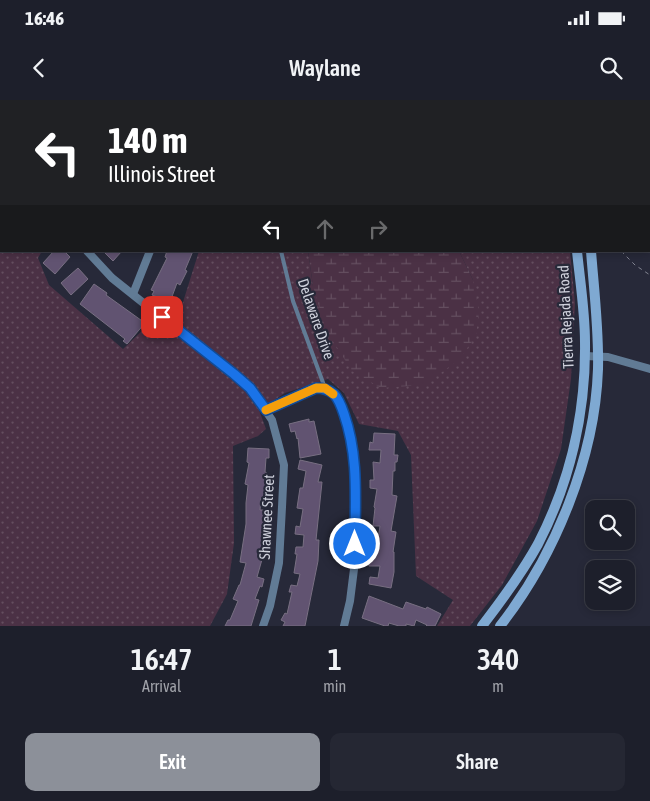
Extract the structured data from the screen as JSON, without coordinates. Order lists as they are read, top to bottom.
{
  "streets": {
    "main road": ["Tierra Rejada Road"],
    "street": ["Delaware Drive", "Shawnee Street"]
  },
  "page": {
    "status": "16:46",
    "header": "Waylane",
    "turn": ["140 m", "Illinois Street"],
    "eta": [
      "16:47",
      "Arrival",
      "1",
      "min",
      "340",
      "m"
    ],
    "buttons": ["Exit", "Share"]
  }
}
